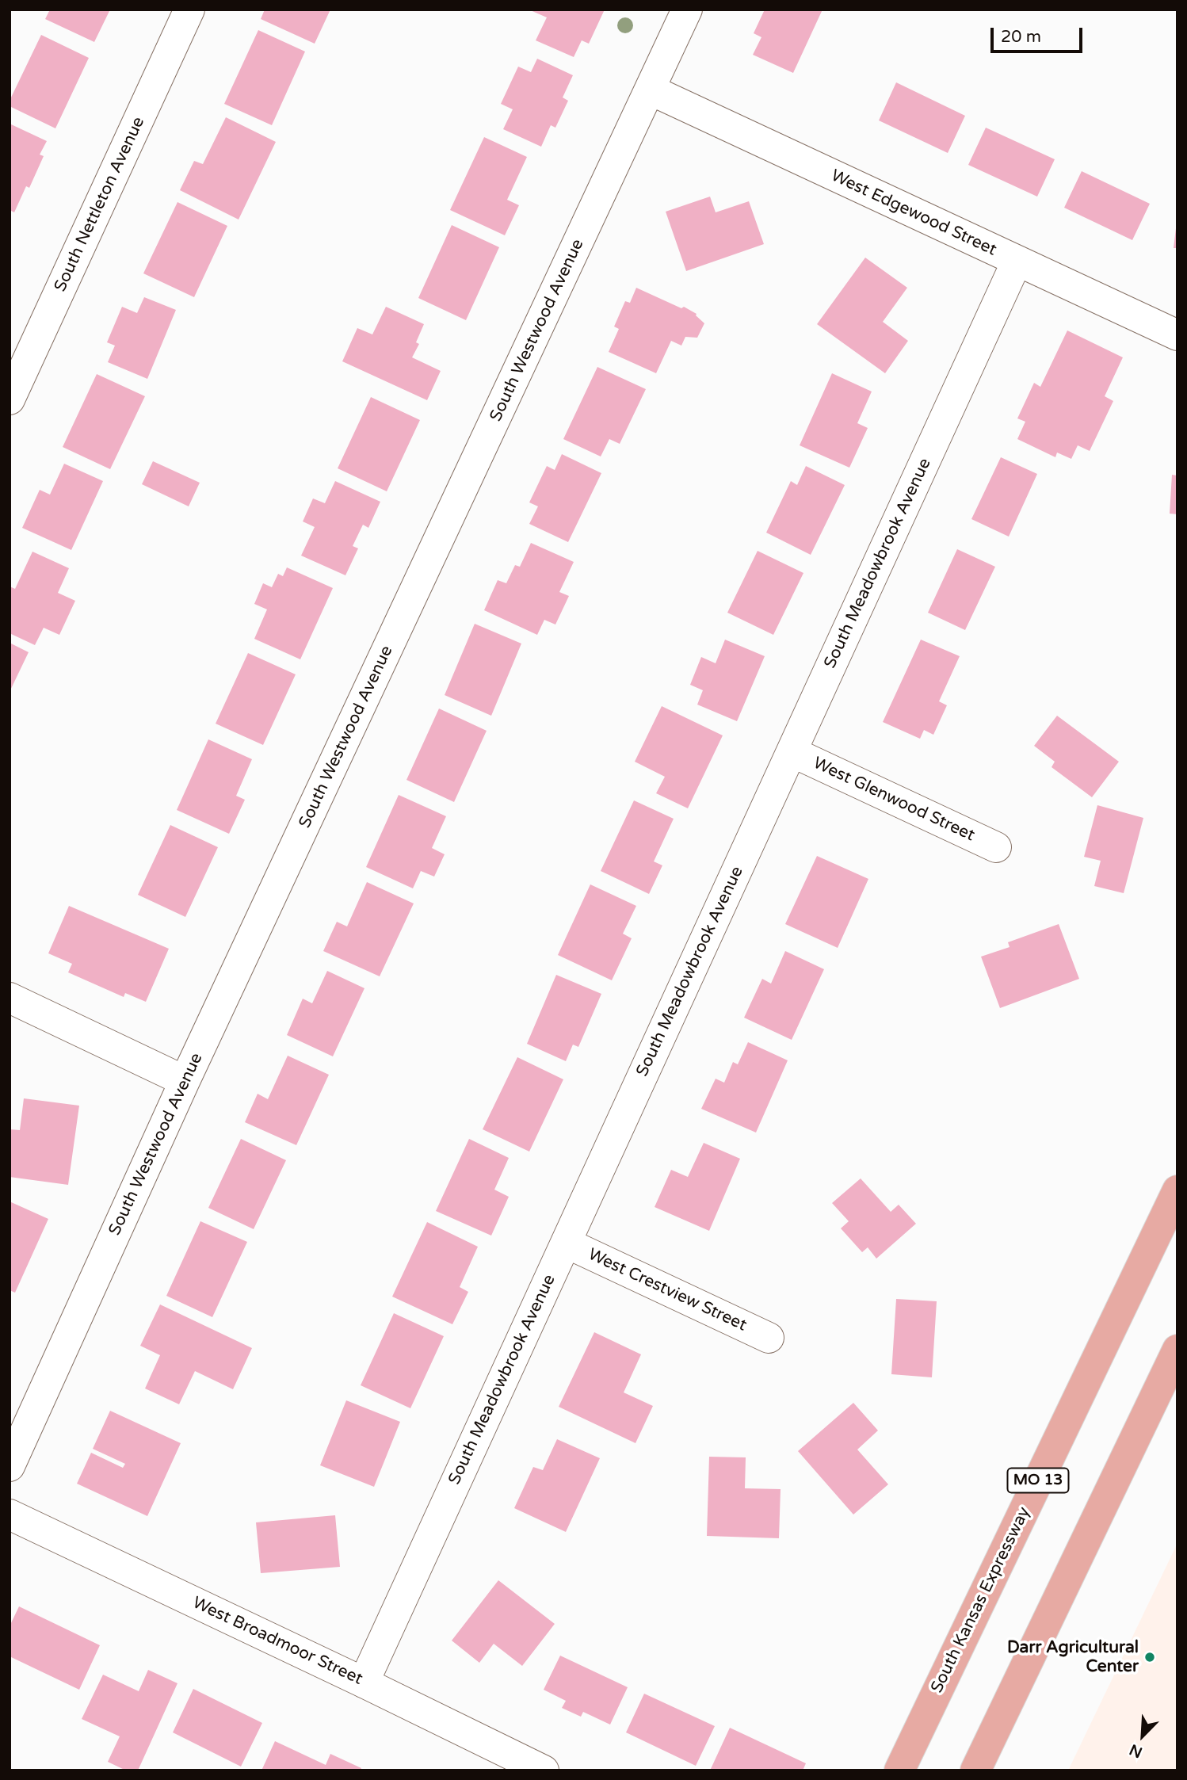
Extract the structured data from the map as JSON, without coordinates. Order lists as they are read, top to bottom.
{
  "streets": {
    "main road": ["MO 13", "South Kansas Expressway"],
    "street": [
      "South Nettleton Avenue",
      "West Edgewood Street",
      "South Westwood Avenue",
      "South Meadowbrook Avenue",
      "West Glenwood Street",
      "West Crestview Street",
      "West Broadmoor Street"
    ]
  },
  "crossings": [
    ["West Edgewood Street", "South Westwood Avenue"],
    ["West Edgewood Street", "South Meadowbrook Avenue"],
    ["South Meadowbrook Avenue", "West Glenwood Street"],
    ["South Meadowbrook Avenue", "West Crestview Street"],
    ["South Meadowbrook Avenue", "West Broadmoor Street"]
  ],
  "places": ["Darr Agricultural Center"],
  "scale_bar": "20 m",
  "north": "bottom left"
}
